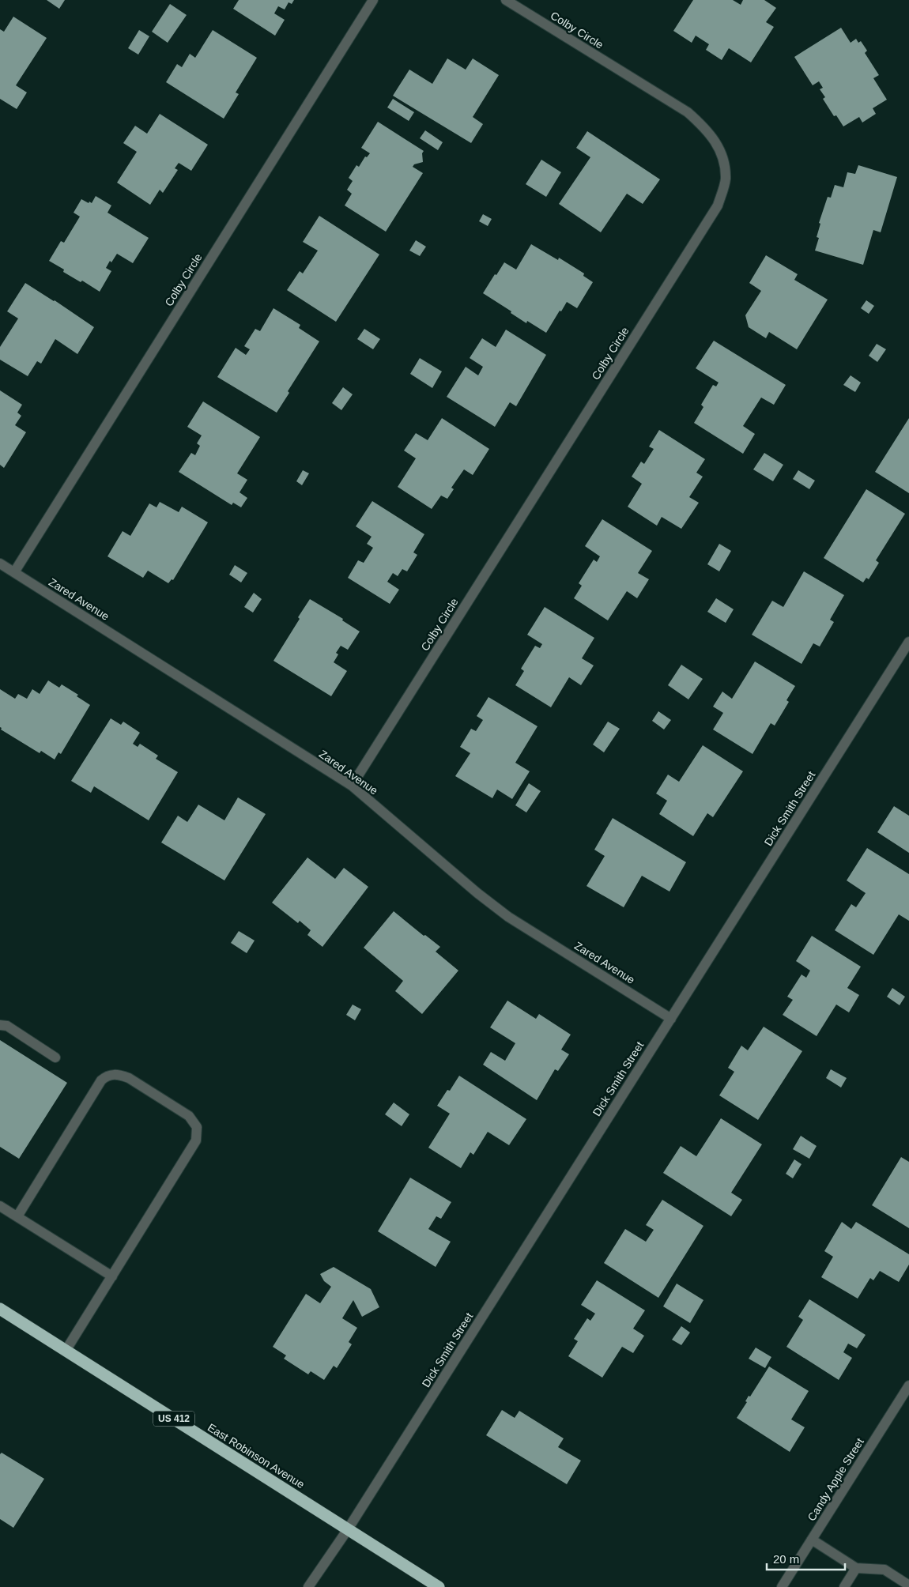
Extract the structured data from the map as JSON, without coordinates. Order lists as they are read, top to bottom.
{
  "streets": {
    "highway": ["US 412", "East Robinson Avenue"],
    "street": [
      "Colby Circle",
      "Zared Avenue",
      "Dick Smith Street",
      "Candy Apple Street"
    ]
  },
  "crossings": [
    ["Colby Circle", "Zared Avenue"],
    ["Zared Avenue", "Dick Smith Street"],
    ["Dick Smith Street", "East Robinson Avenue"]
  ],
  "scale_bar": "20 m"
}
